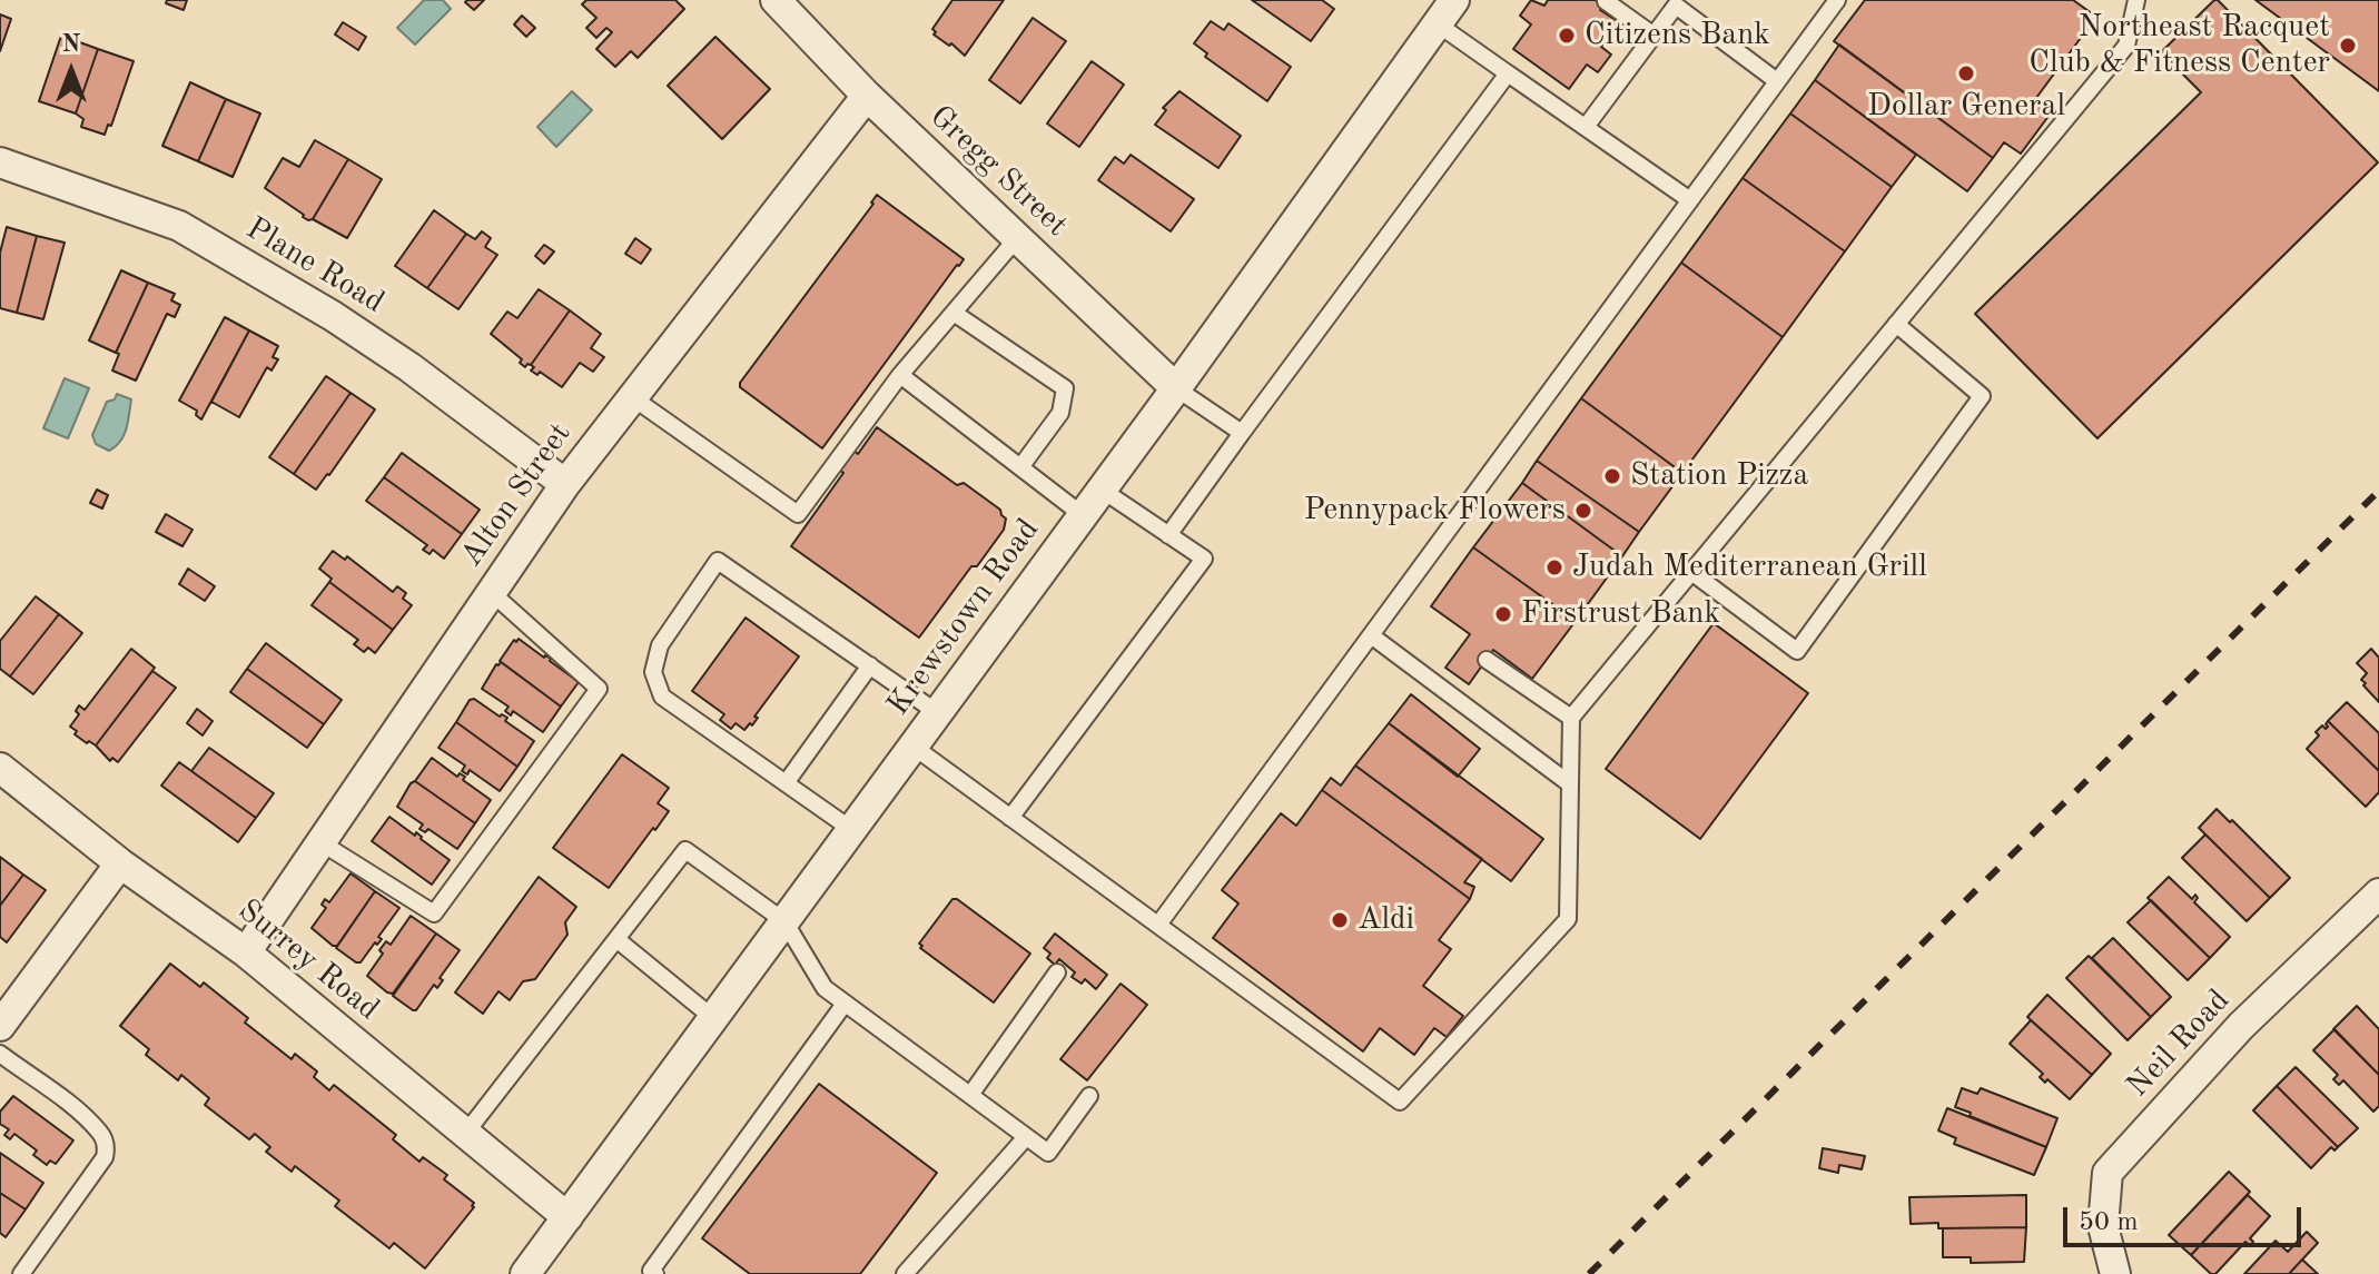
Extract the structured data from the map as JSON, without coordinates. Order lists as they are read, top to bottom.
{
  "streets": {
    "street": [
      "Gregg Street",
      "Plane Road",
      "Alton Street",
      "Krewstown Road",
      "Surrey Road",
      "Neil Road"
    ]
  },
  "crossings": [
    ["Gregg Street", "Alton Street"],
    ["Gregg Street", "Krewstown Road"],
    ["Plane Road", "Alton Street"],
    ["Alton Street", "Surrey Road"],
    ["Krewstown Road", "Surrey Road"]
  ],
  "places": [
    "Citizens Bank",
    "Northeast Racquet Club & Fitness Center",
    "Dollar General",
    "Station Pizza",
    "Pennypack Flowers",
    "Judah Mediterranean Grill",
    "Firstrust Bank",
    "Aldi"
  ],
  "scale_bar": "50 m",
  "north": "top"
}
